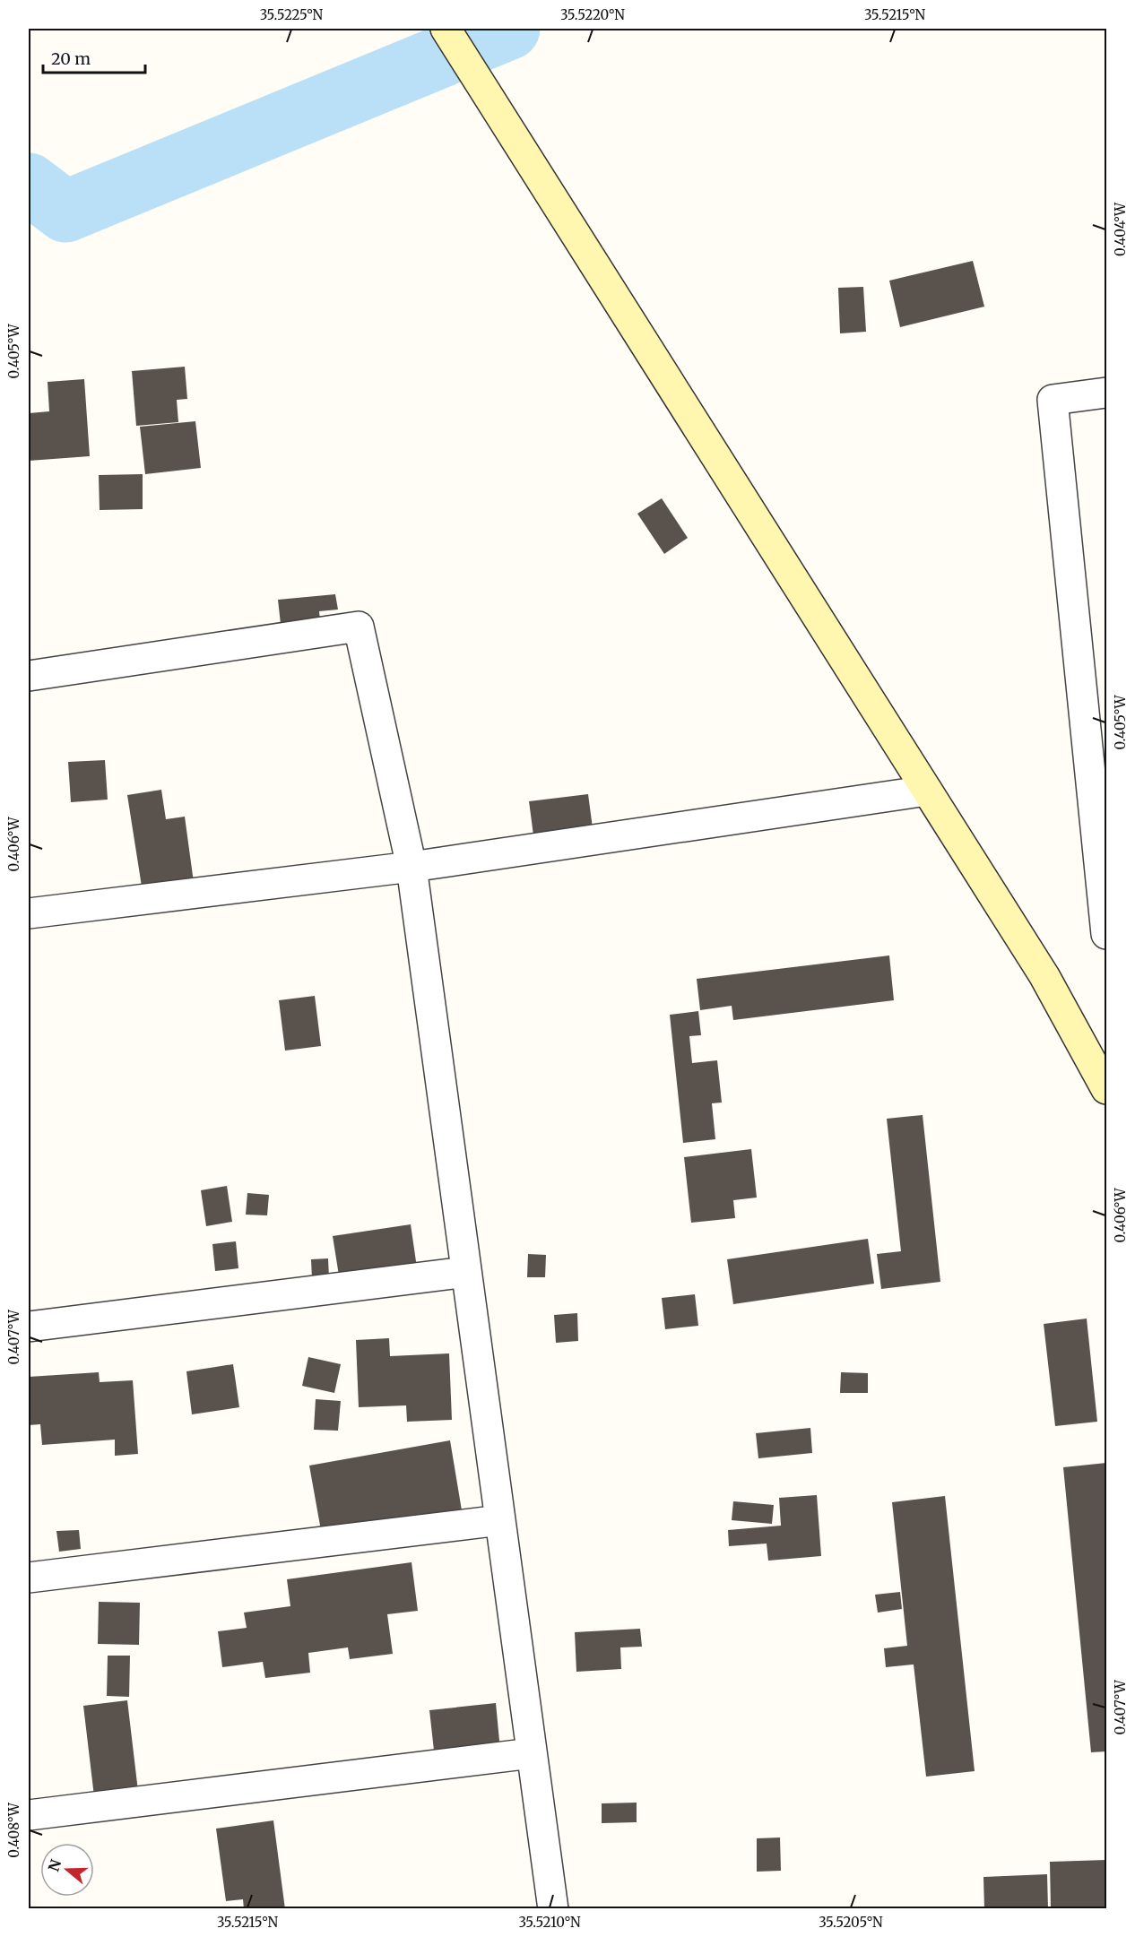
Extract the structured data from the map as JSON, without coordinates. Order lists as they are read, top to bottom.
{
  "scale_bar": "20 m",
  "north": "left",
  "coordinates": [
    "35.5225°N",
    "35.5220°N",
    "35.5215°N",
    "0.404°W",
    "0.405°W",
    "0.406°W",
    "0.407°W",
    "0.408°W",
    "35.5210°N",
    "35.5205°N"
  ]
}
